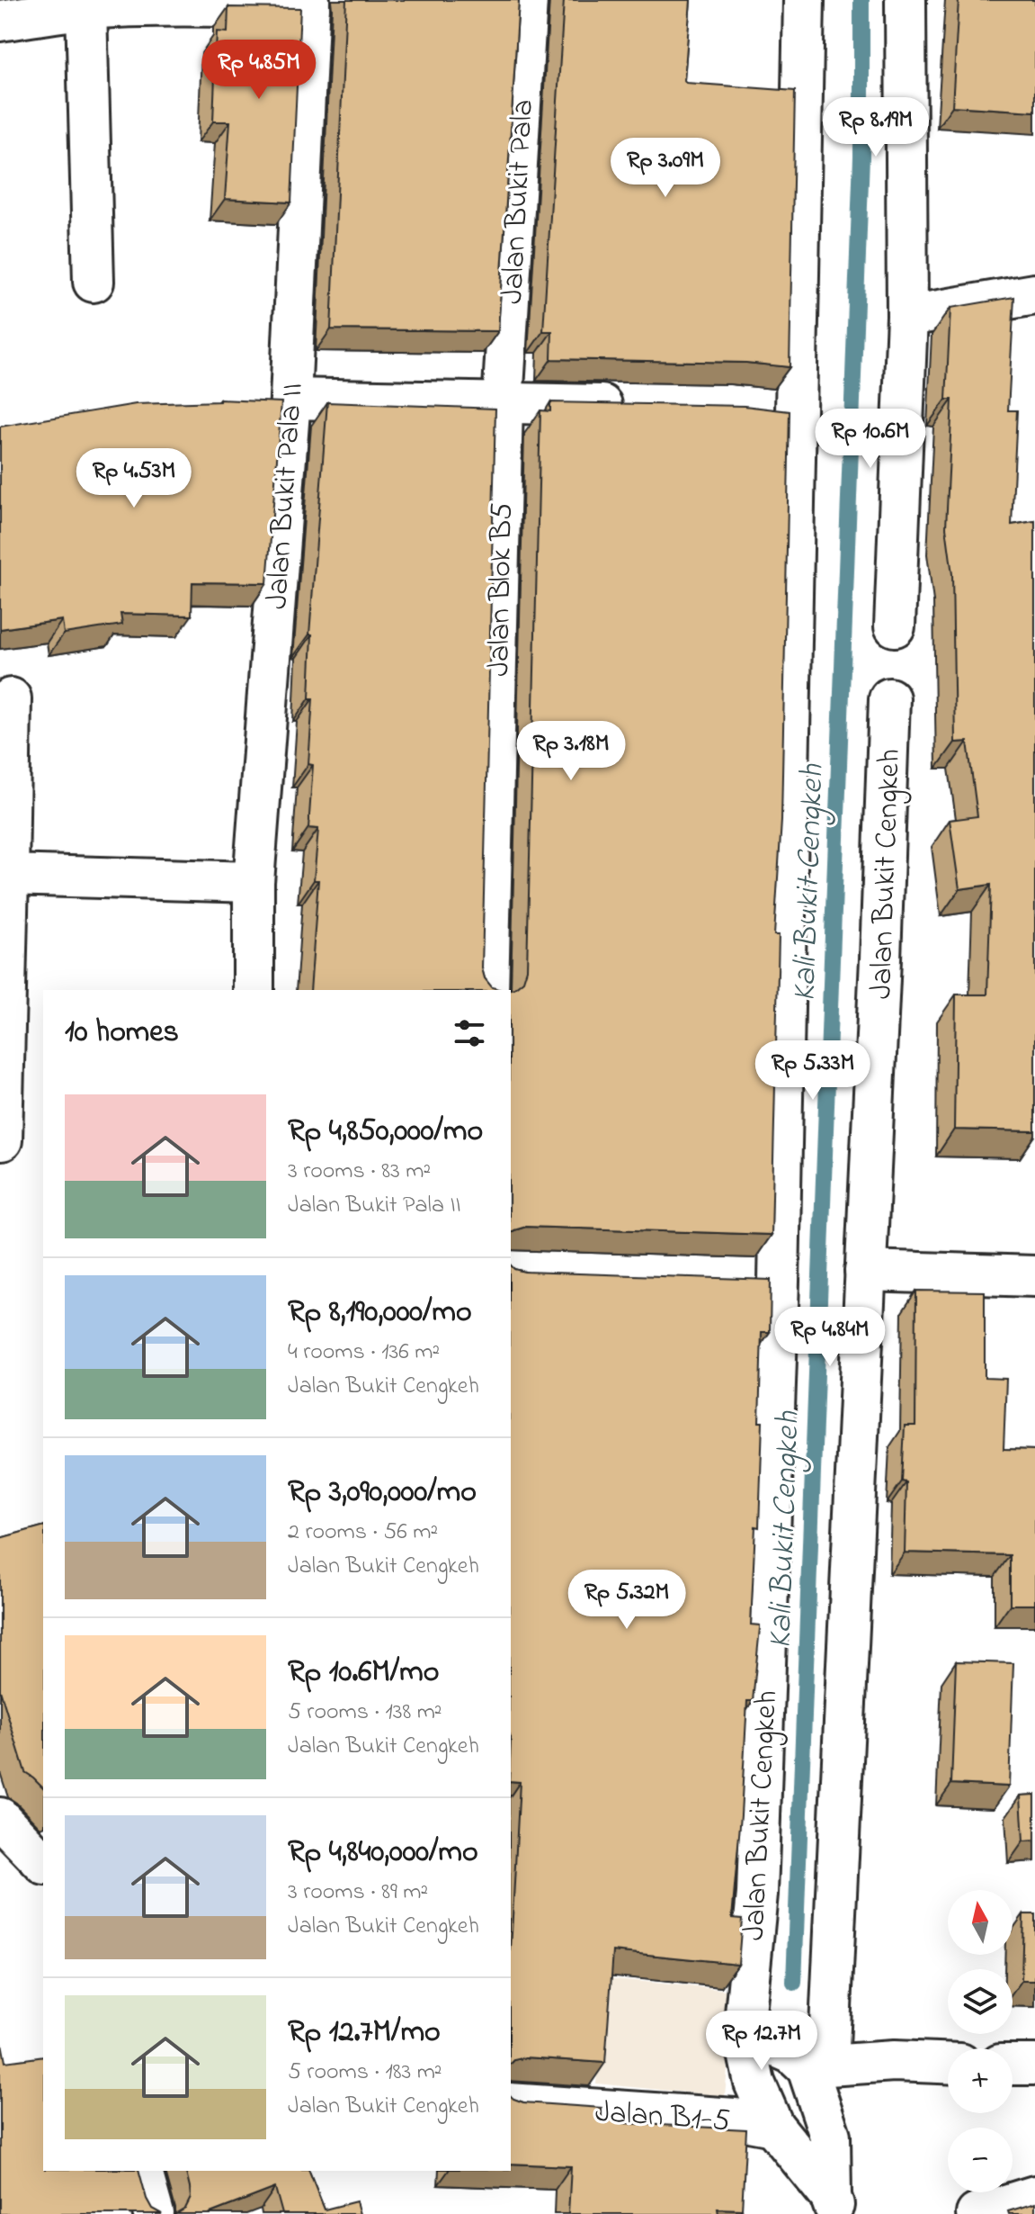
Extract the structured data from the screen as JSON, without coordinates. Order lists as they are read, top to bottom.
{
  "streets": {
    "street": [
      "Jalan Bukit Pala",
      "Jalan Bukit Pala II",
      "Jalan Blok B5",
      "Jalan Bukit Cengkeh",
      "Jalan B1-5"
    ]
  },
  "crossings": [
    ["Jalan Bukit Pala", "Jalan Blok B5"],
    ["Jalan Bukit Cengkeh", "Jalan B1-5"]
  ],
  "water": ["Kali Bukit Cengkeh"],
  "north": "top",
  "page": {
    "price": [
      "Rp 4.85M",
      "Rp 8.19M",
      "Rp 3.09M",
      "Rp 10.6M",
      "Rp 4.53M",
      "Rp 3.18M",
      "Rp 5.33M",
      "Rp 4.84M",
      "Rp 5.32M",
      "Rp 12.7M"
    ],
    "heading": "10 homes",
    "list": [
      {
        "name": "Rp 4,850,000/mo",
        "note": "3 rooms · 83 m² · Jalan Bukit Pala II"
      },
      {
        "name": "Rp 8,190,000/mo",
        "note": "4 rooms · 136 m² · Jalan Bukit Cengkeh"
      },
      {
        "name": "Rp 3,090,000/mo",
        "note": "2 rooms · 56 m² · Jalan Bukit Cengkeh"
      },
      {
        "name": "Rp 10.6M/mo",
        "note": "5 rooms · 138 m² · Jalan Bukit Cengkeh"
      },
      {
        "name": "Rp 4,840,000/mo",
        "note": "3 rooms · 89 m² · Jalan Bukit Cengkeh"
      },
      {
        "name": "Rp 12.7M/mo",
        "note": "5 rooms · 183 m² · Jalan Bukit Cengkeh"
      }
    ],
    "map_buttons": ["+", "−"]
  }
}
